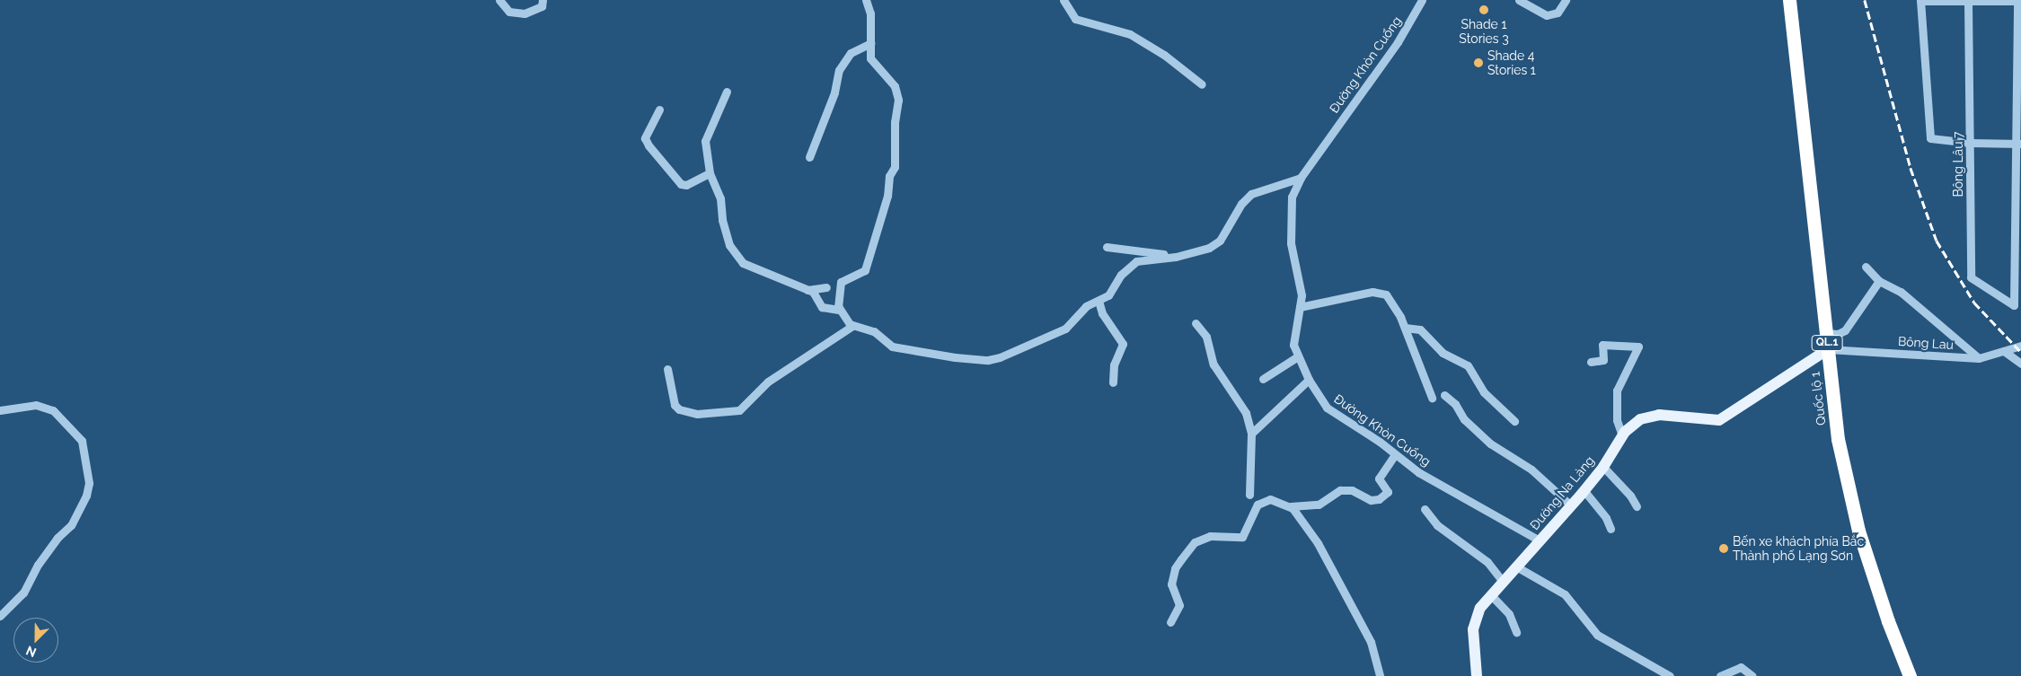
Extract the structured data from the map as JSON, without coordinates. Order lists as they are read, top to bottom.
{
  "streets": {
    "highway": ["QL.1", "Quốc lộ 1"],
    "main road": ["Đường Na Làng"],
    "street": ["Đường Khòn Cuổng", "Bông Lâu 7", "Bông Lau"]
  },
  "crossings": [
    ["Đường Khòn Cuổng", "Đường Na Làng"],
    ["Bông Lau", "Quốc lộ 1"],
    ["Bông Lau", "Đường Na Làng"],
    ["Quốc lộ 1", "Đường Na Làng"]
  ],
  "places": ["Shade 1 Stories 3", "Shade 4 Stories 1", "Bến xe khách phía Bắc Thành phố Lạng Sơn"],
  "north": "bottom left"
}
